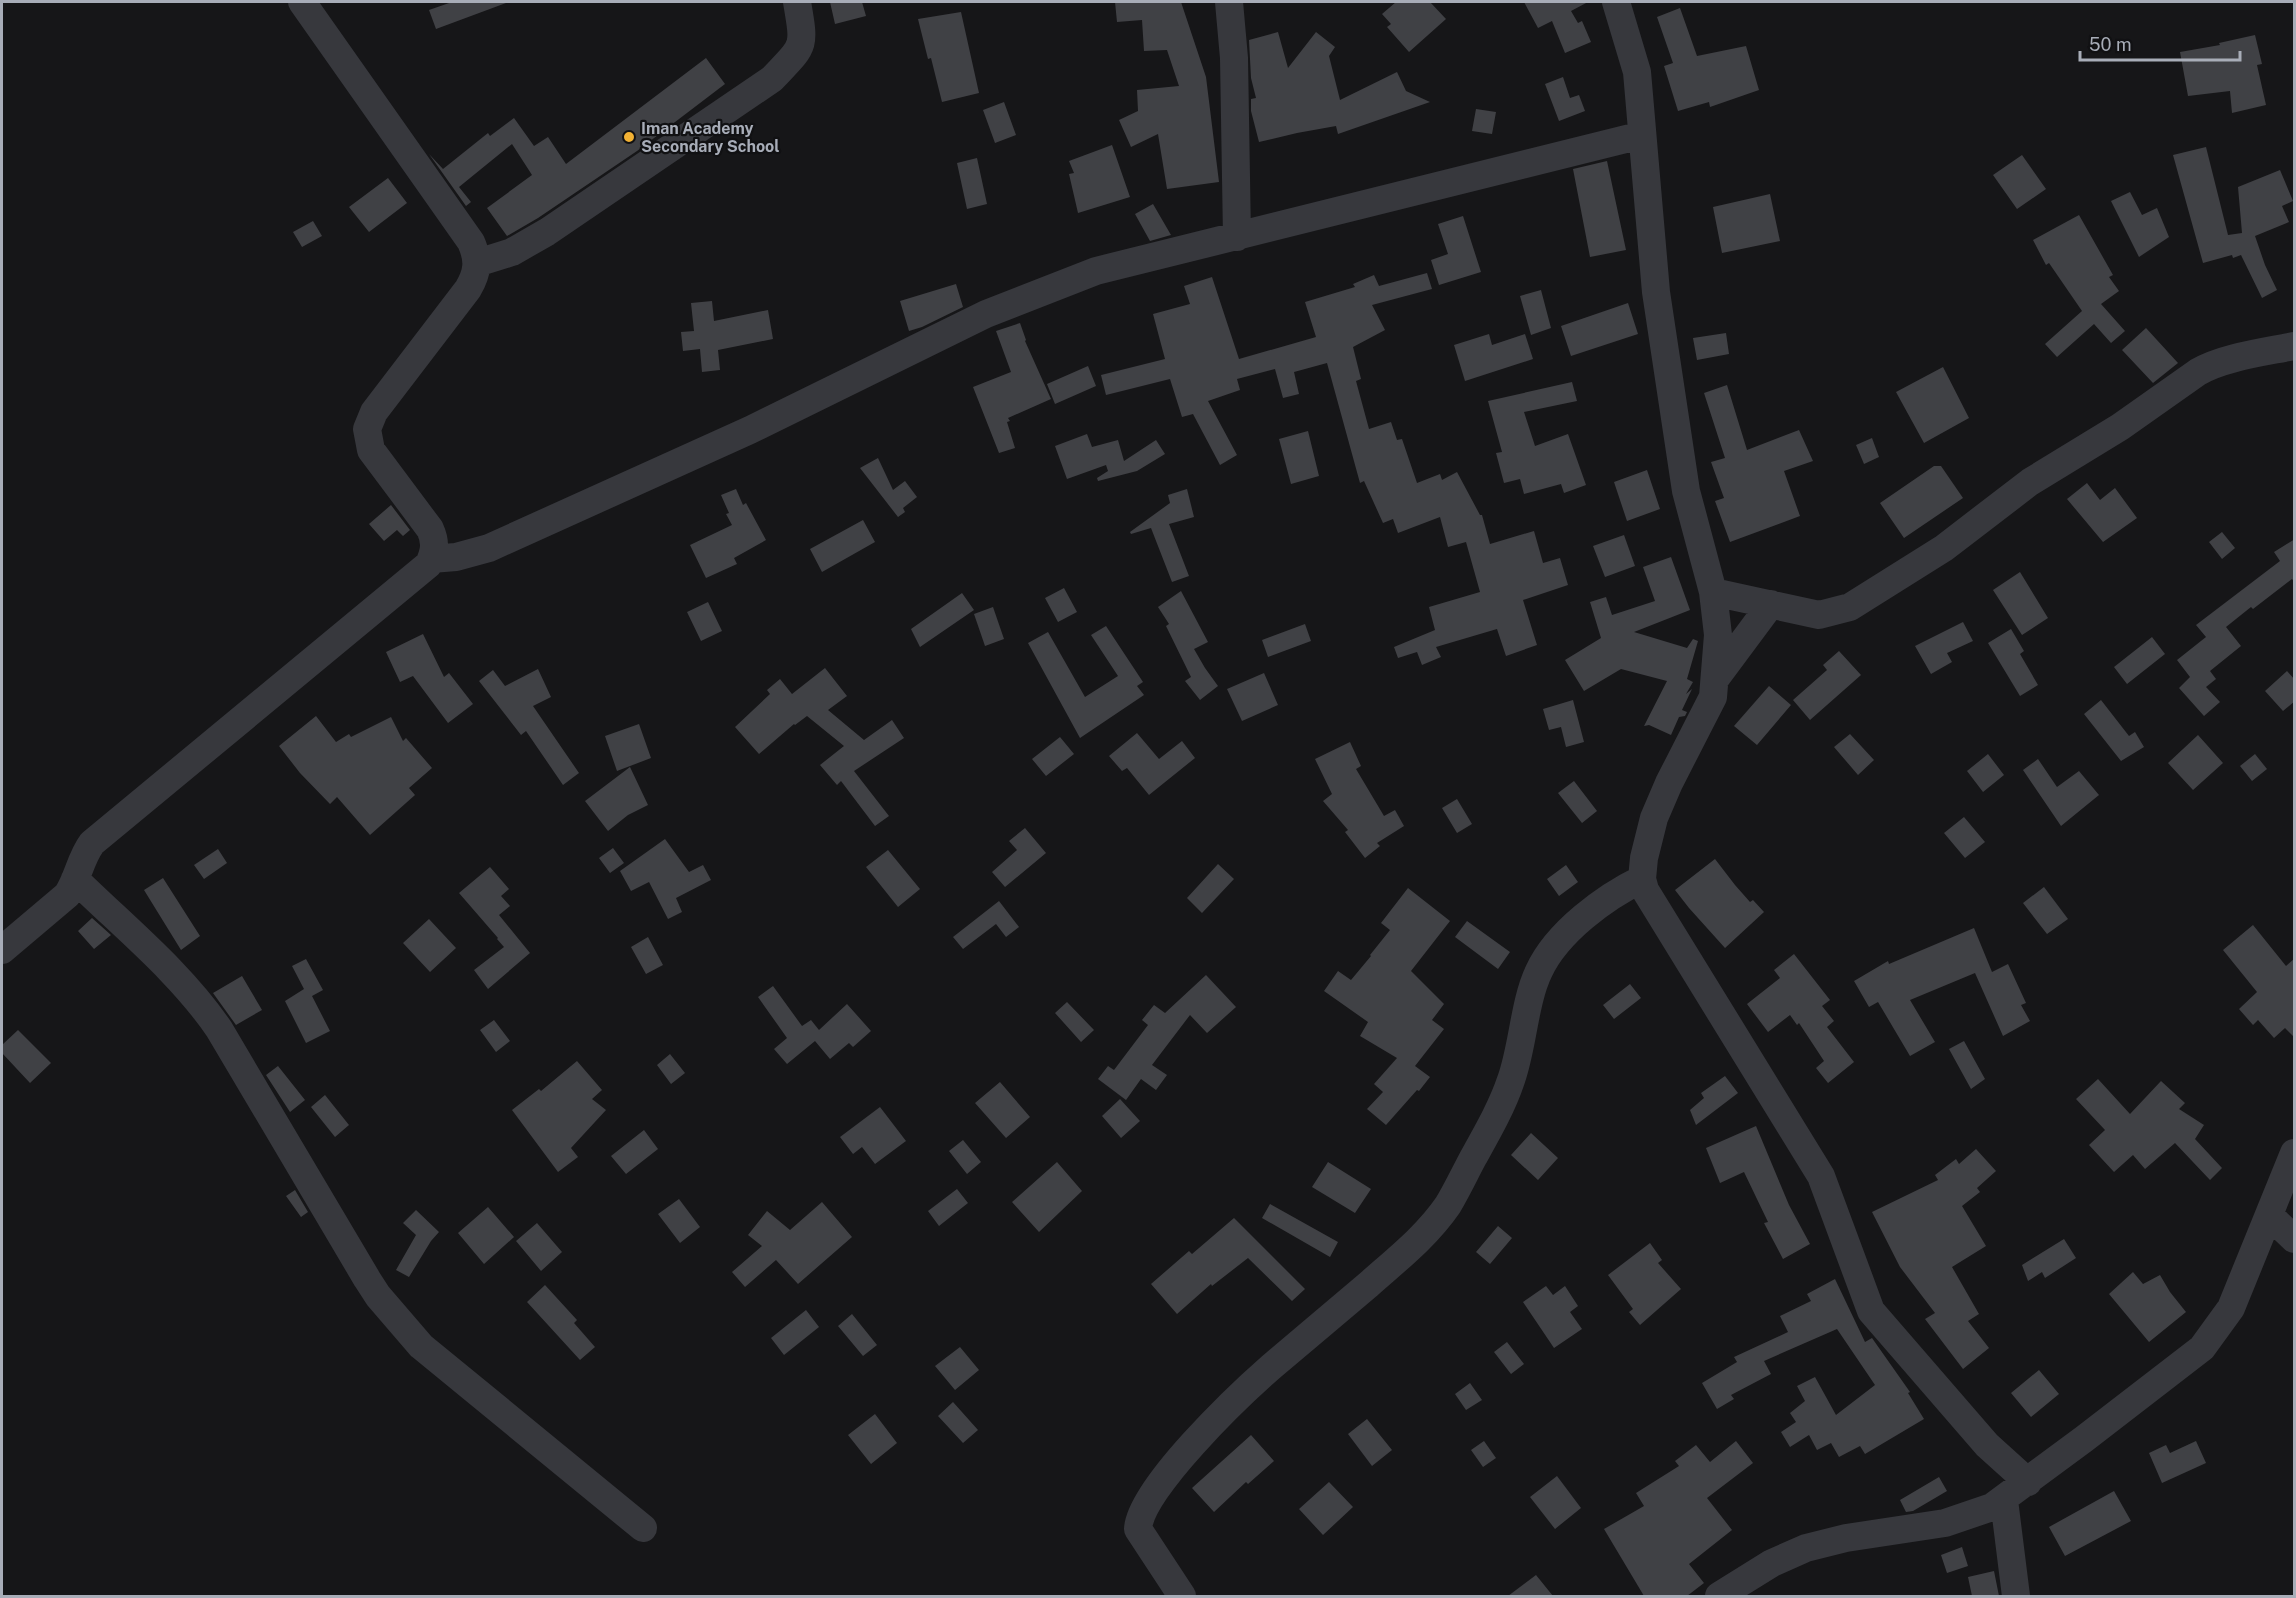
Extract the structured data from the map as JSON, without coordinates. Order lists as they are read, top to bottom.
{
  "places": ["Iman Academy Secondary School"],
  "scale_bar": "50 m"
}
